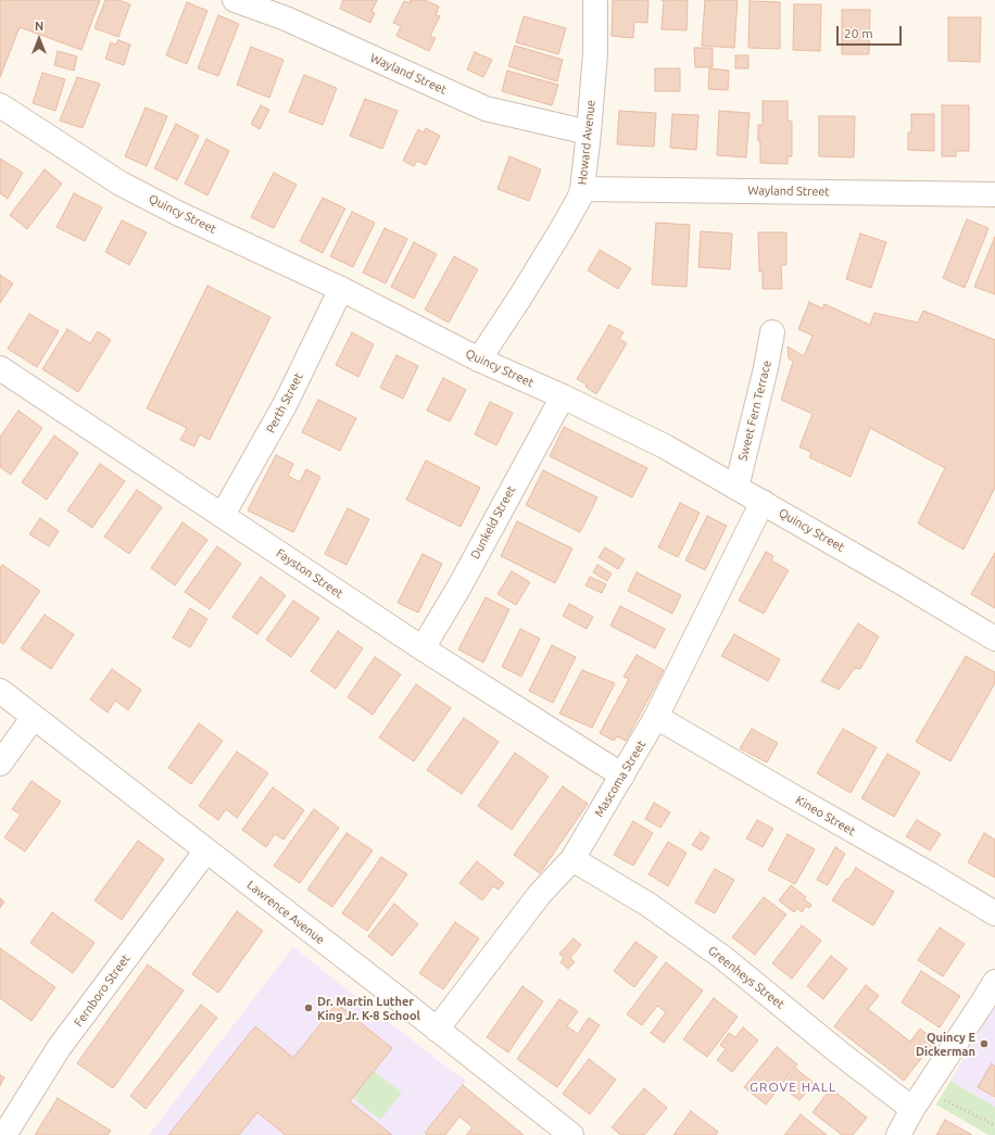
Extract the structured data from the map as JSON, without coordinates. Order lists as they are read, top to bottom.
{
  "streets": {
    "street": [
      "Wayland Street",
      "Howard Avenue",
      "Quincy Street",
      "Perth Street",
      "Sweet Fern Terrace",
      "Dunkeld Street",
      "Fayston Street",
      "Mascoma Street",
      "Kineo Street",
      "Lawrence Avenue",
      "Greenheys Street",
      "Fernboro Street"
    ]
  },
  "crossings": [
    ["Wayland Street", "Howard Avenue"],
    ["Howard Avenue", "Quincy Street"],
    ["Quincy Street", "Perth Street"],
    ["Quincy Street", "Sweet Fern Terrace"],
    ["Quincy Street", "Dunkeld Street"],
    ["Quincy Street", "Mascoma Street"],
    ["Perth Street", "Fayston Street"],
    ["Dunkeld Street", "Fayston Street"],
    ["Fayston Street", "Mascoma Street"],
    ["Mascoma Street", "Kineo Street"],
    ["Mascoma Street", "Lawrence Avenue"],
    ["Mascoma Street", "Greenheys Street"],
    ["Lawrence Avenue", "Fernboro Street"]
  ],
  "districts": ["GROVE HALL"],
  "places": ["Dr. Martin Luther King Jr. K-8 School", "Quincy E Dickerman"],
  "scale_bar": "20 m",
  "north": "top"
}
